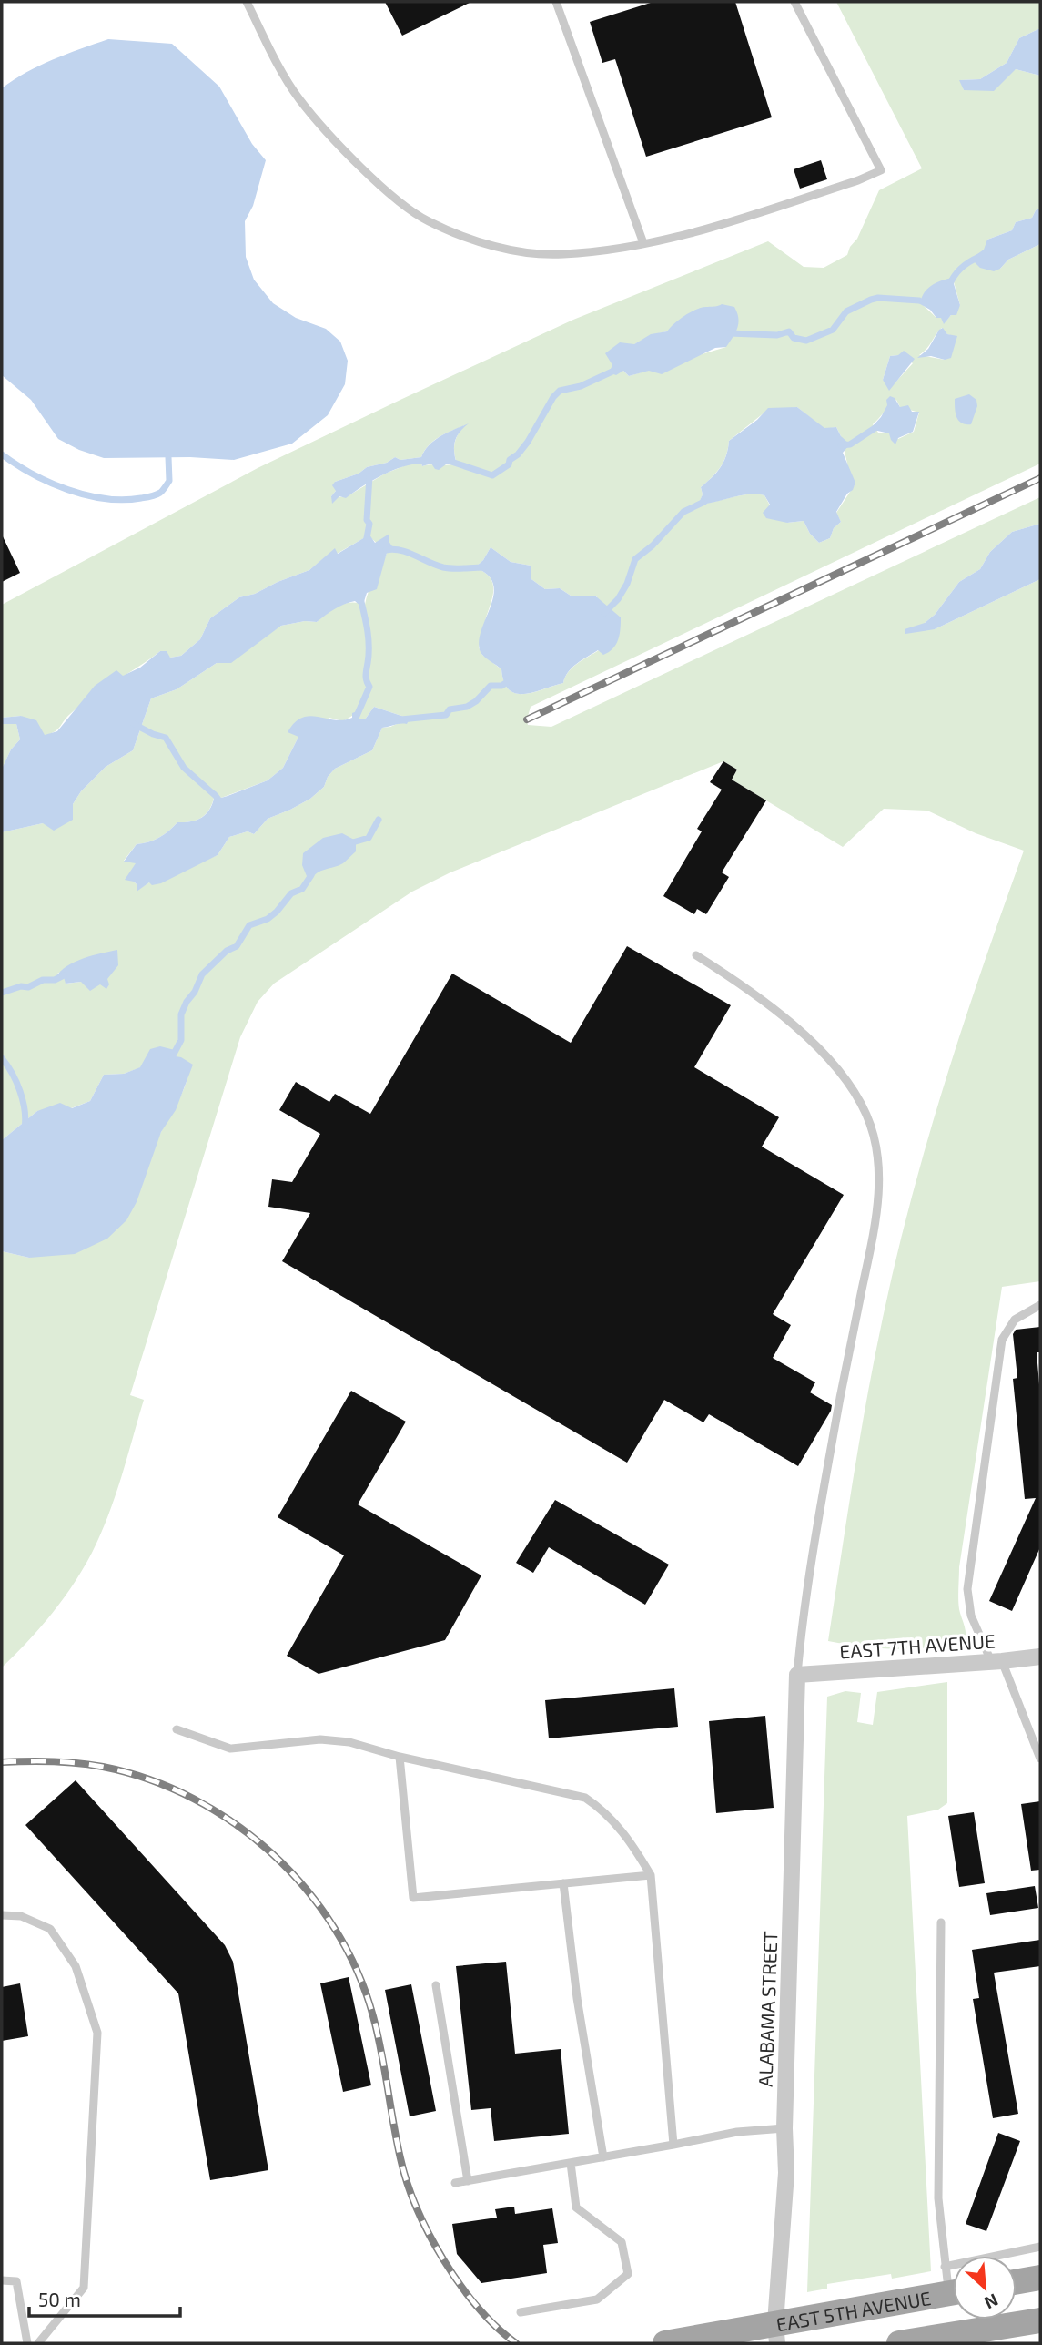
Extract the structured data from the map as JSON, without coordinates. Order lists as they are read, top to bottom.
{
  "streets": {
    "main road": ["EAST 5TH AVENUE"],
    "street": ["EAST 7TH AVENUE", "ALABAMA STREET"]
  },
  "crossings": [
    ["EAST 7TH AVENUE", "ALABAMA STREET"],
    ["ALABAMA STREET", "EAST 5TH AVENUE"]
  ],
  "scale_bar": "50 m",
  "north": "bottom right"
}
